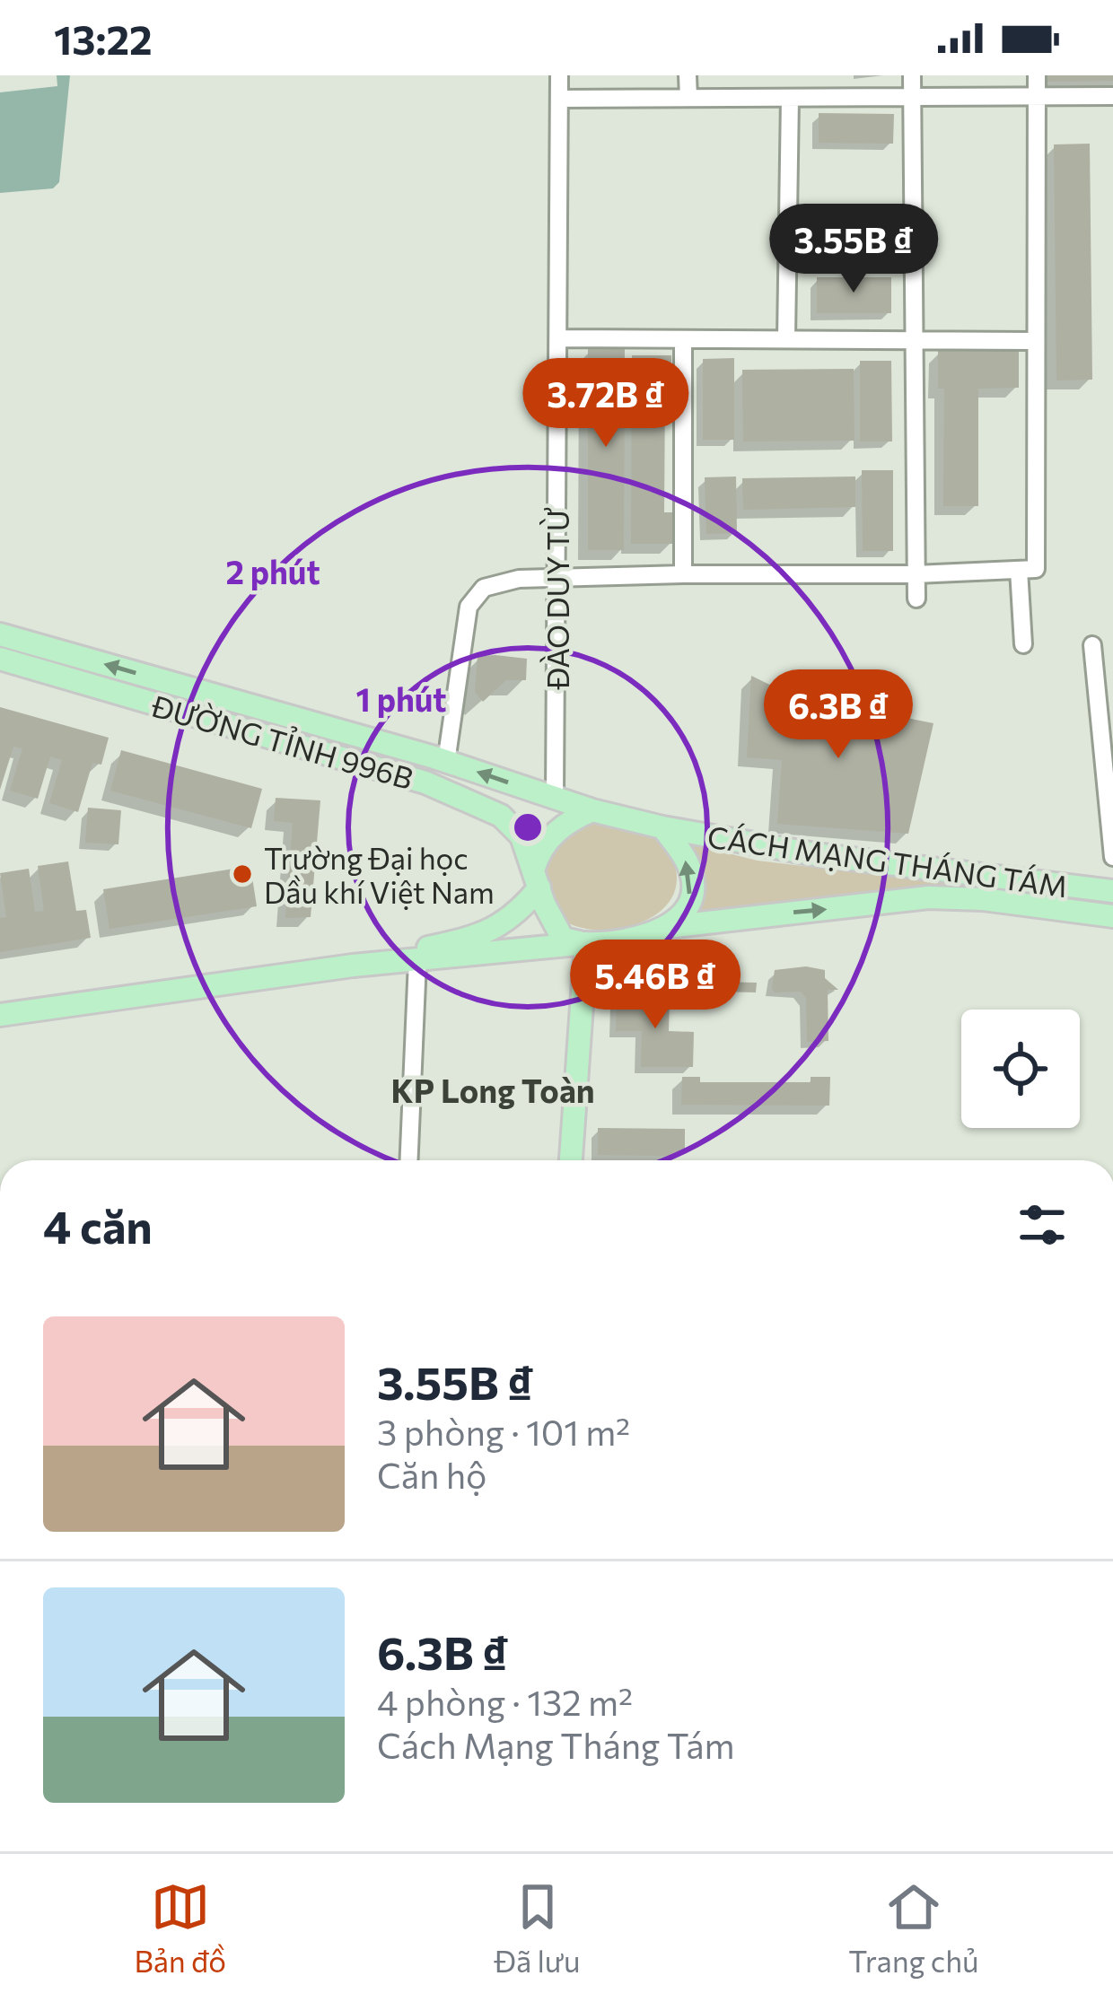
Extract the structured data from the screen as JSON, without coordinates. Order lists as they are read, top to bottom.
{
  "streets": {
    "main road": ["ĐƯỜNG TỈNH 996B", "CÁCH MẠNG THÁNG TÁM"],
    "street": ["ĐÀO DUY TỪ"]
  },
  "crossings": [
    ["ĐÀO DUY TỪ", "ĐƯỜNG TỈNH 996B"],
    ["ĐƯỜNG TỈNH 996B", "CÁCH MẠNG THÁNG TÁM"]
  ],
  "districts": ["KP Long Toàn"],
  "places": ["Trường Đại học Dầu khí Việt Nam"],
  "page": {
    "status": "13:22",
    "price": [
      "3.55B ₫",
      "3.72B ₫",
      "6.3B ₫",
      "5.46B ₫"
    ],
    "heading": "4 căn",
    "list": [
      {
        "name": "3.55B ₫",
        "note": "3 phòng · 101 m² · Căn hộ"
      },
      {
        "name": "6.3B ₫",
        "note": "4 phòng · 132 m² · Cách Mạng Tháng Tám"
      }
    ],
    "tabs": ["Bản đồ", "Đã lưu", "Trang chủ"]
  },
  "rings": ["2 phút", "1 phút"]
}
